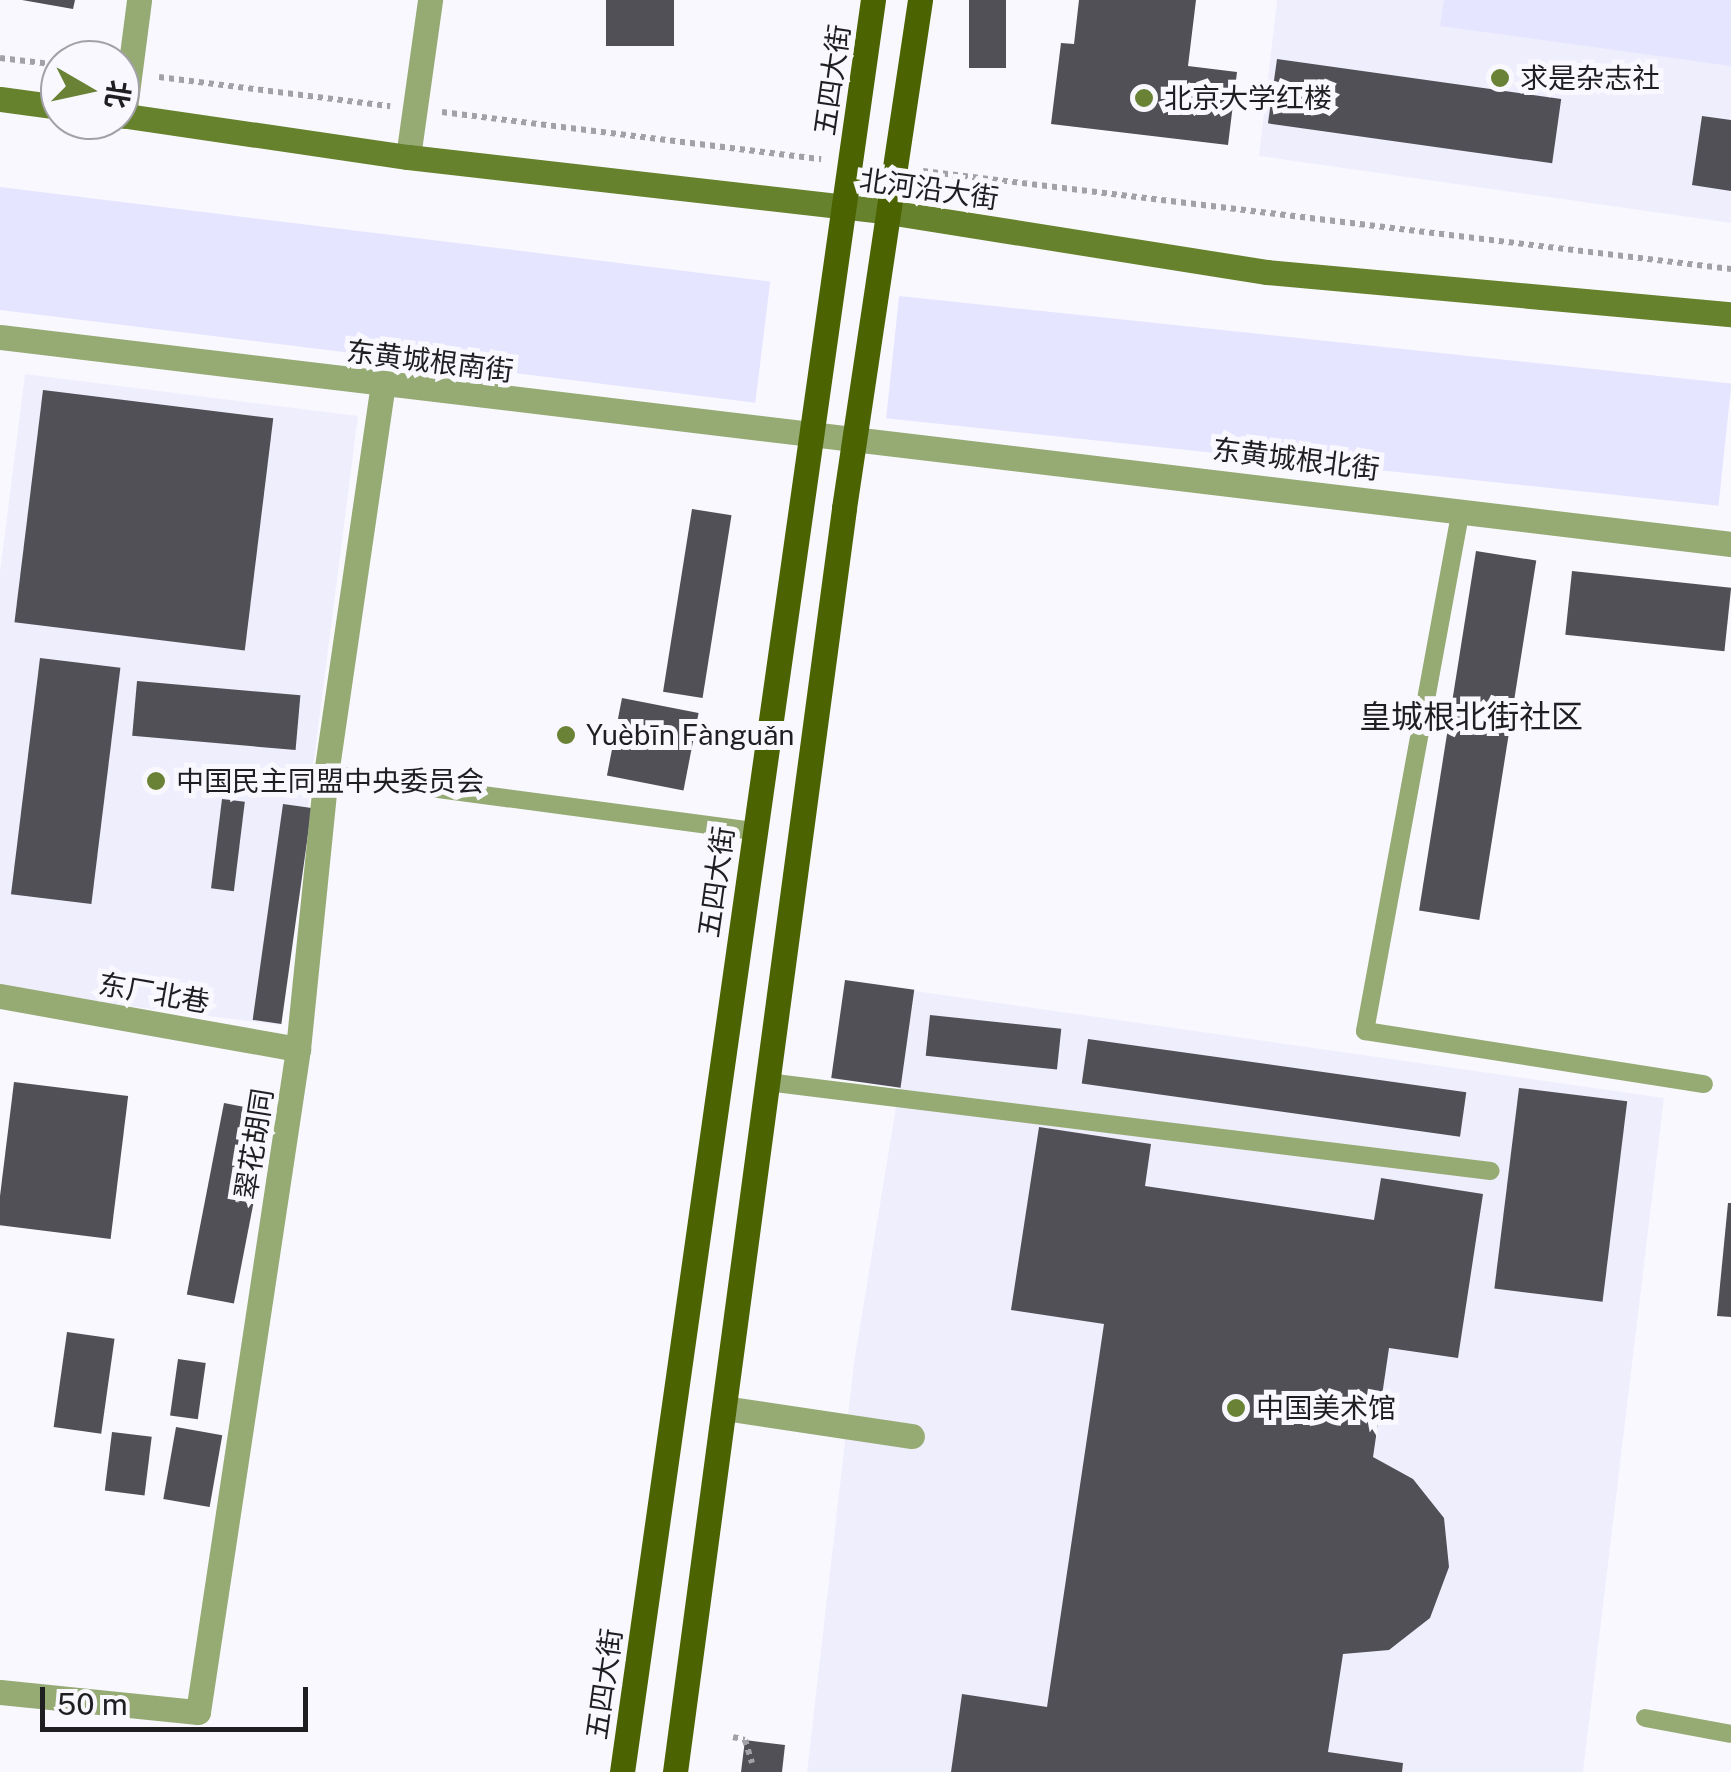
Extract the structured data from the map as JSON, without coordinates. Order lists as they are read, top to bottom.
{
  "streets": {
    "main road": ["五四大街", "北河沿大街"],
    "street": [
      "东黄城根南街",
      "东黄城根北街",
      "东厂北巷",
      "翠花胡同"
    ]
  },
  "crossings": [
    ["五四大街", "北河沿大街"],
    ["五四大街", "东黄城根南街"],
    ["东黄城根南街", "东黄城根北街"],
    ["东黄城根南街", "翠花胡同"],
    ["东厂北巷", "翠花胡同"]
  ],
  "districts": ["皇城根北街社区"],
  "places": [
    "求是杂志社",
    "北京大学红楼",
    "Yuèbīn Fànguǎn",
    "中国民主同盟中央委员会",
    "中国美术馆"
  ],
  "scale_bar": "50 m",
  "north": "right"
}
